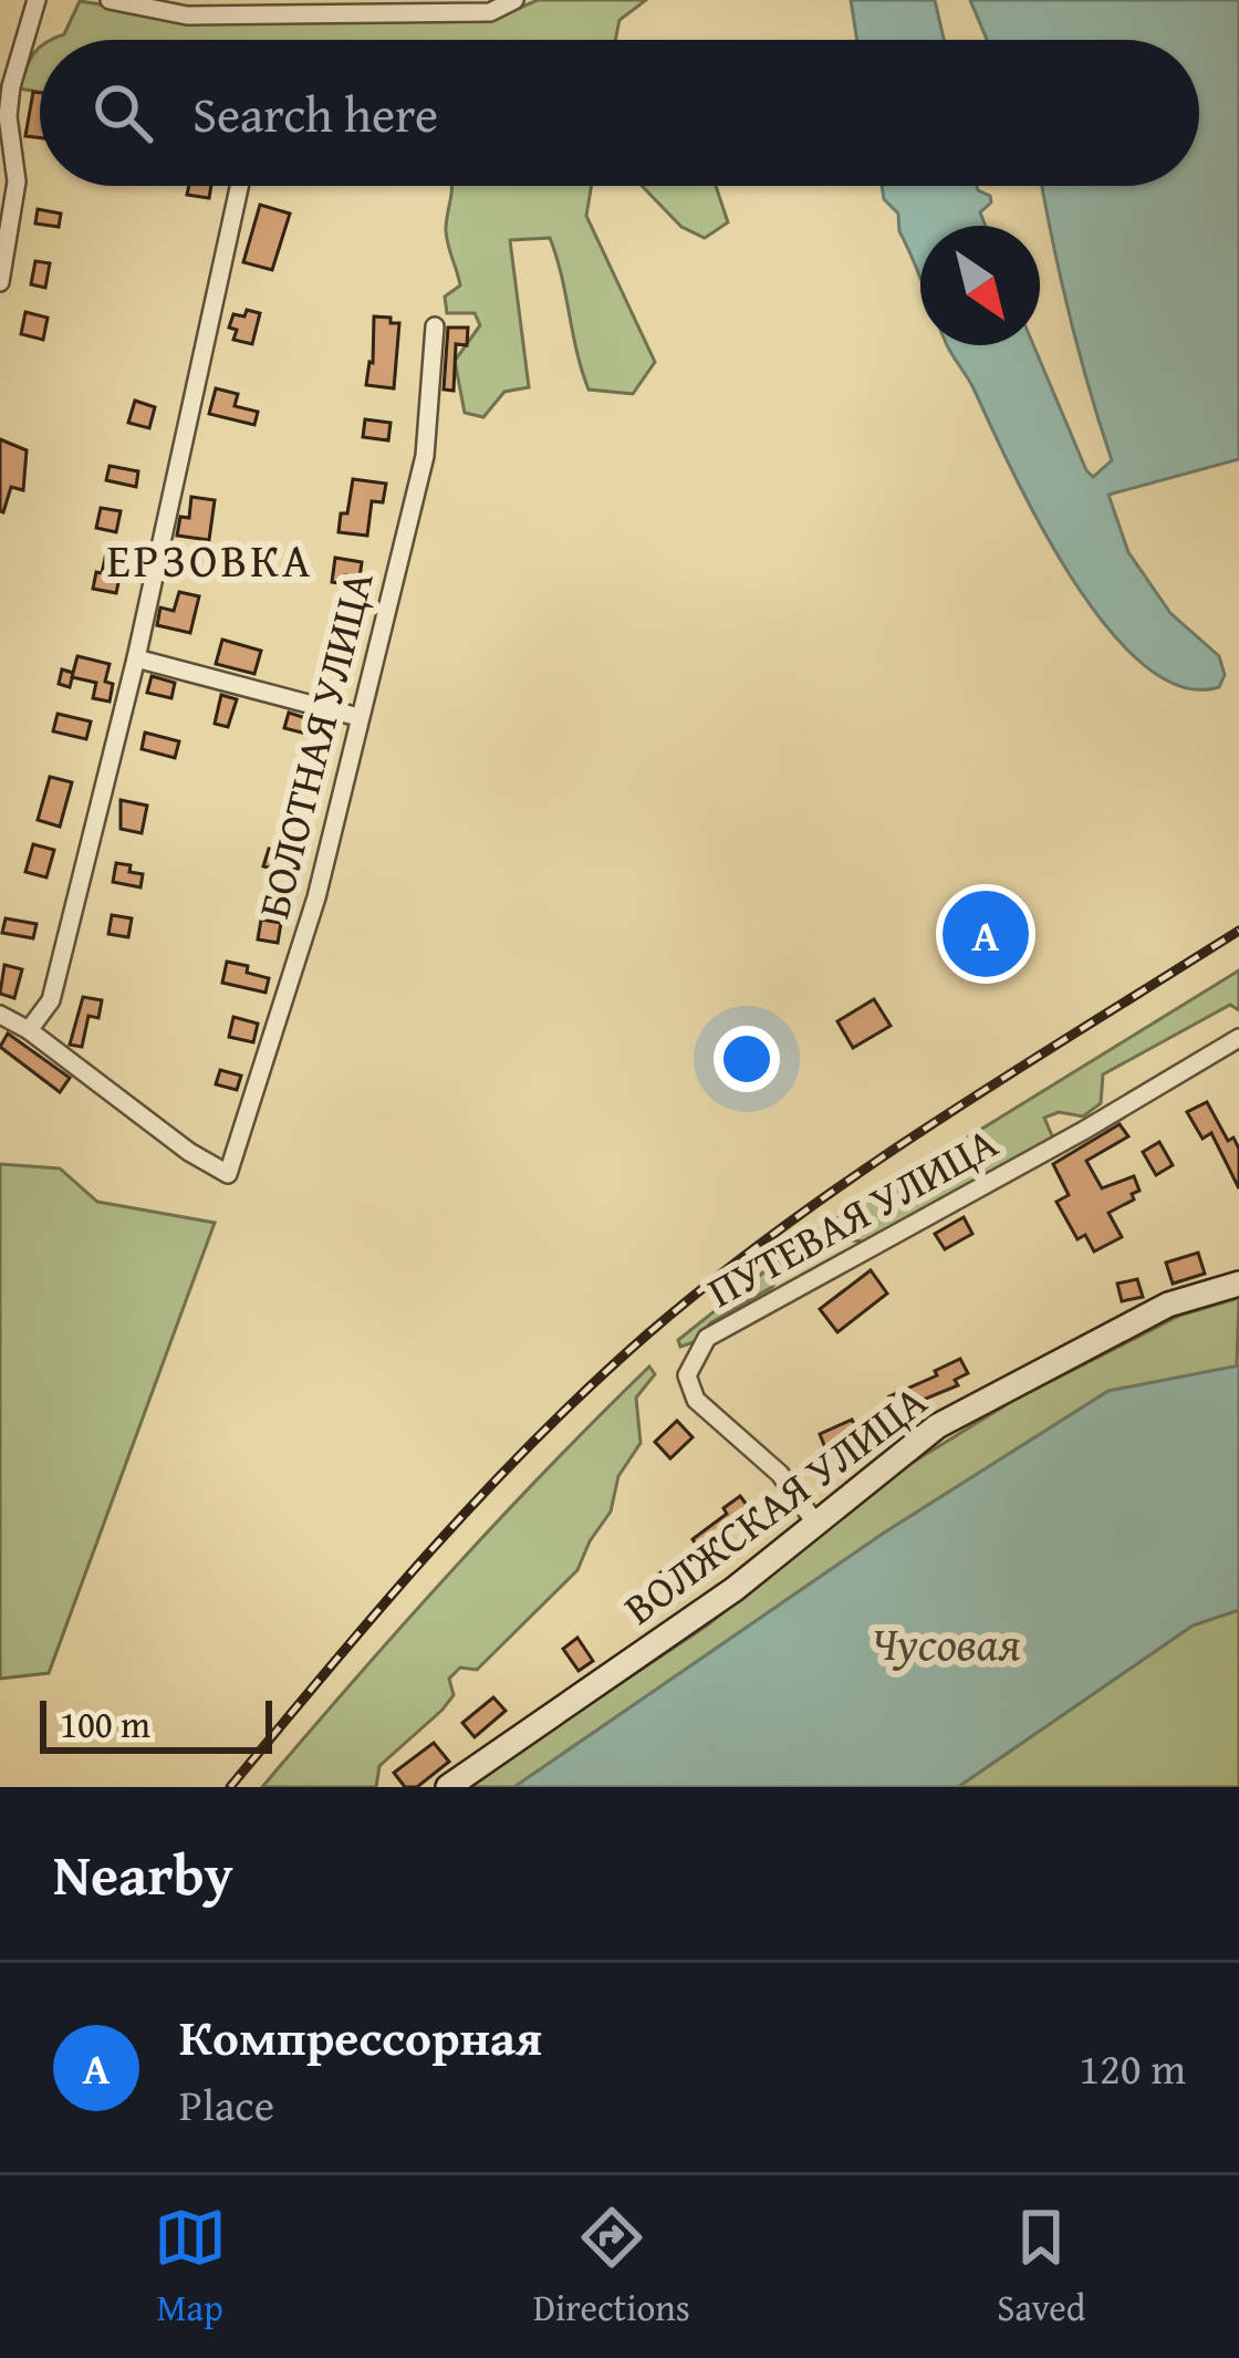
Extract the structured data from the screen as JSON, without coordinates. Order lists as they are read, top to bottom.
{
  "streets": {
    "street": ["БОЛОТНАЯ УЛИЦА", "ПУТЕВАЯ УЛИЦА", "ВОЛЖСКАЯ УЛИЦА"]
  },
  "crossings": [
    ["ПУТЕВАЯ УЛИЦА", "ВОЛЖСКАЯ УЛИЦА"]
  ],
  "districts": ["ЕРЗОВКА"],
  "water": ["Чусовая"],
  "scale_bar": "100 m",
  "north": "bottom right",
  "page": {
    "search": "Search here",
    "pins": "A",
    "scale": "100 m",
    "heading": "Nearby",
    "list": [
      {
        "mark": "A",
        "name": "Компрессорная",
        "note": "Place",
        "value": "120 m"
      }
    ],
    "nav": ["Map", "Directions", "Saved"]
  }
}
